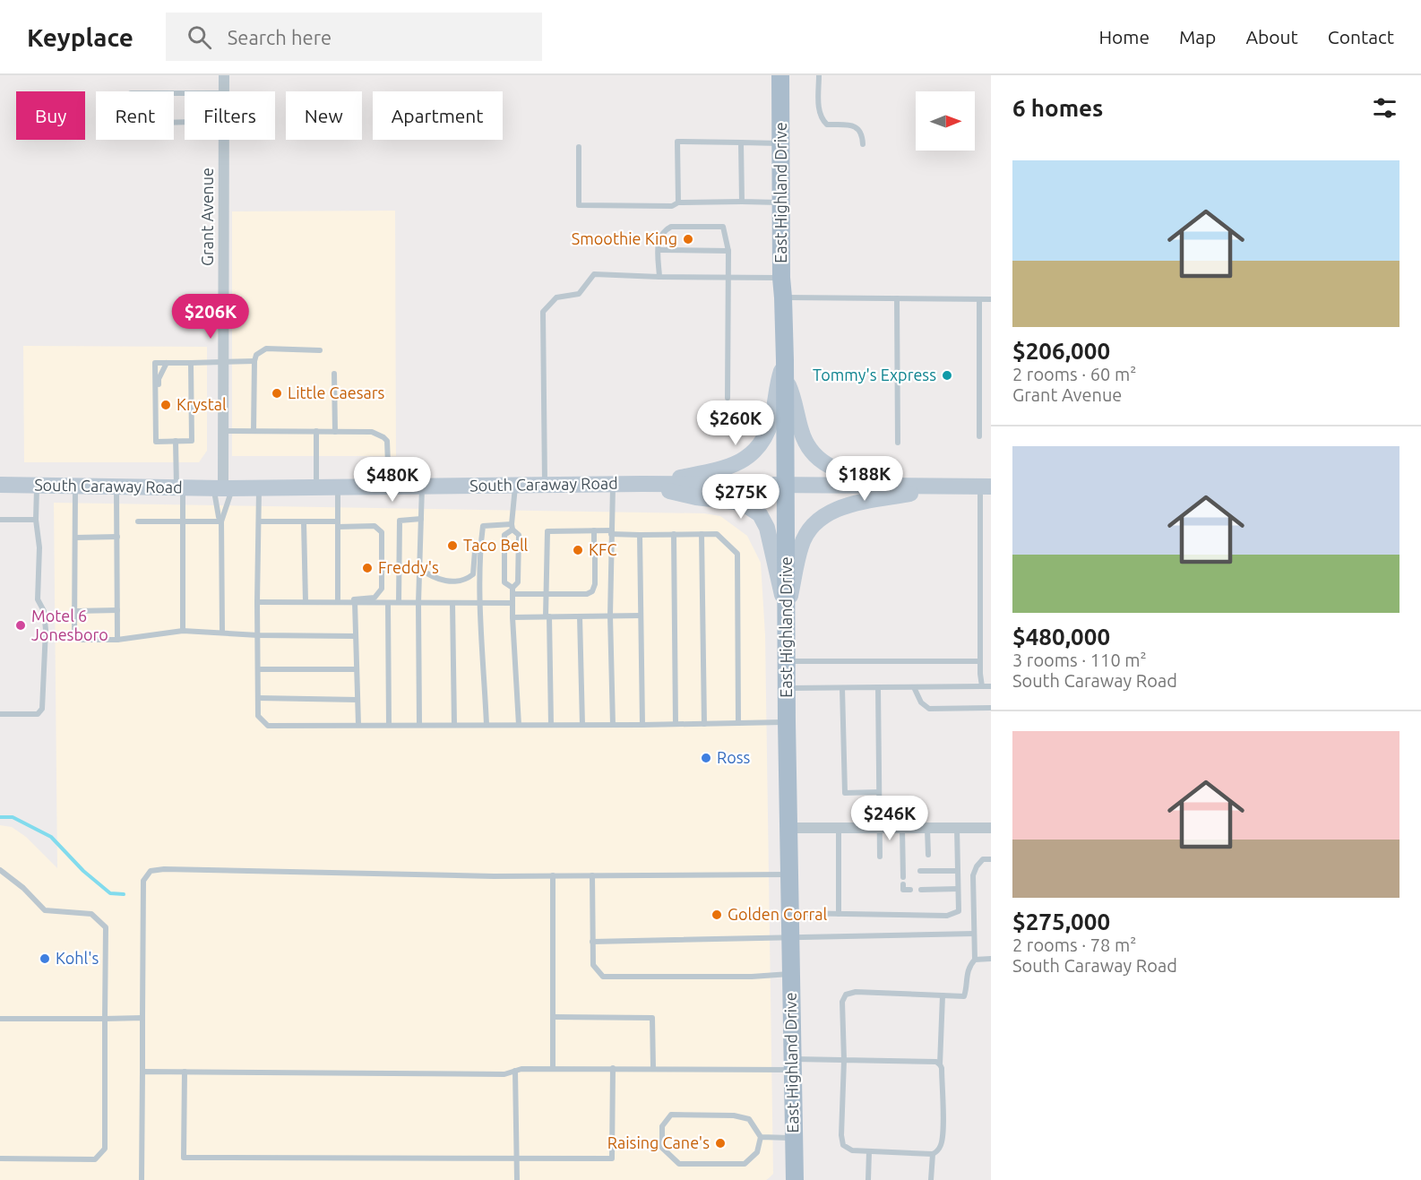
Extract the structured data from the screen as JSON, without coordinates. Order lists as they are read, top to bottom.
{
  "streets": {
    "main road": ["East Highland Drive", "South Caraway Road"],
    "street": ["Grant Avenue"]
  },
  "crossings": [
    ["East Highland Drive", "South Caraway Road"],
    ["Grant Avenue", "South Caraway Road"]
  ],
  "places": [
    "Smoothie King",
    "Tommy's Express",
    "Little Caesars",
    "Krystal",
    "Taco Bell",
    "KFC",
    "Freddy's",
    "Motel 6 Jonesboro",
    "Ross",
    "Golden Corral",
    "Kohl's",
    "Raising Cane's"
  ],
  "north": "right",
  "page": {
    "header": "Keyplace",
    "search": "Search here",
    "nav": [
      "Home",
      "Map",
      "About",
      "Contact"
    ],
    "heading": "6 homes",
    "chip": [
      "Buy",
      "Rent",
      "Filters",
      "New",
      "Apartment"
    ],
    "list": [
      {
        "name": "$206,000",
        "note": "2 rooms · 60 m² · Grant Avenue"
      },
      {
        "name": "$480,000",
        "note": "3 rooms · 110 m² · South Caraway Road"
      },
      {
        "name": "$275,000",
        "note": "2 rooms · 78 m² · South Caraway Road"
      }
    ],
    "price": [
      "$206K",
      "$260K",
      "$188K",
      "$480K",
      "$275K",
      "$246K"
    ]
  }
}
